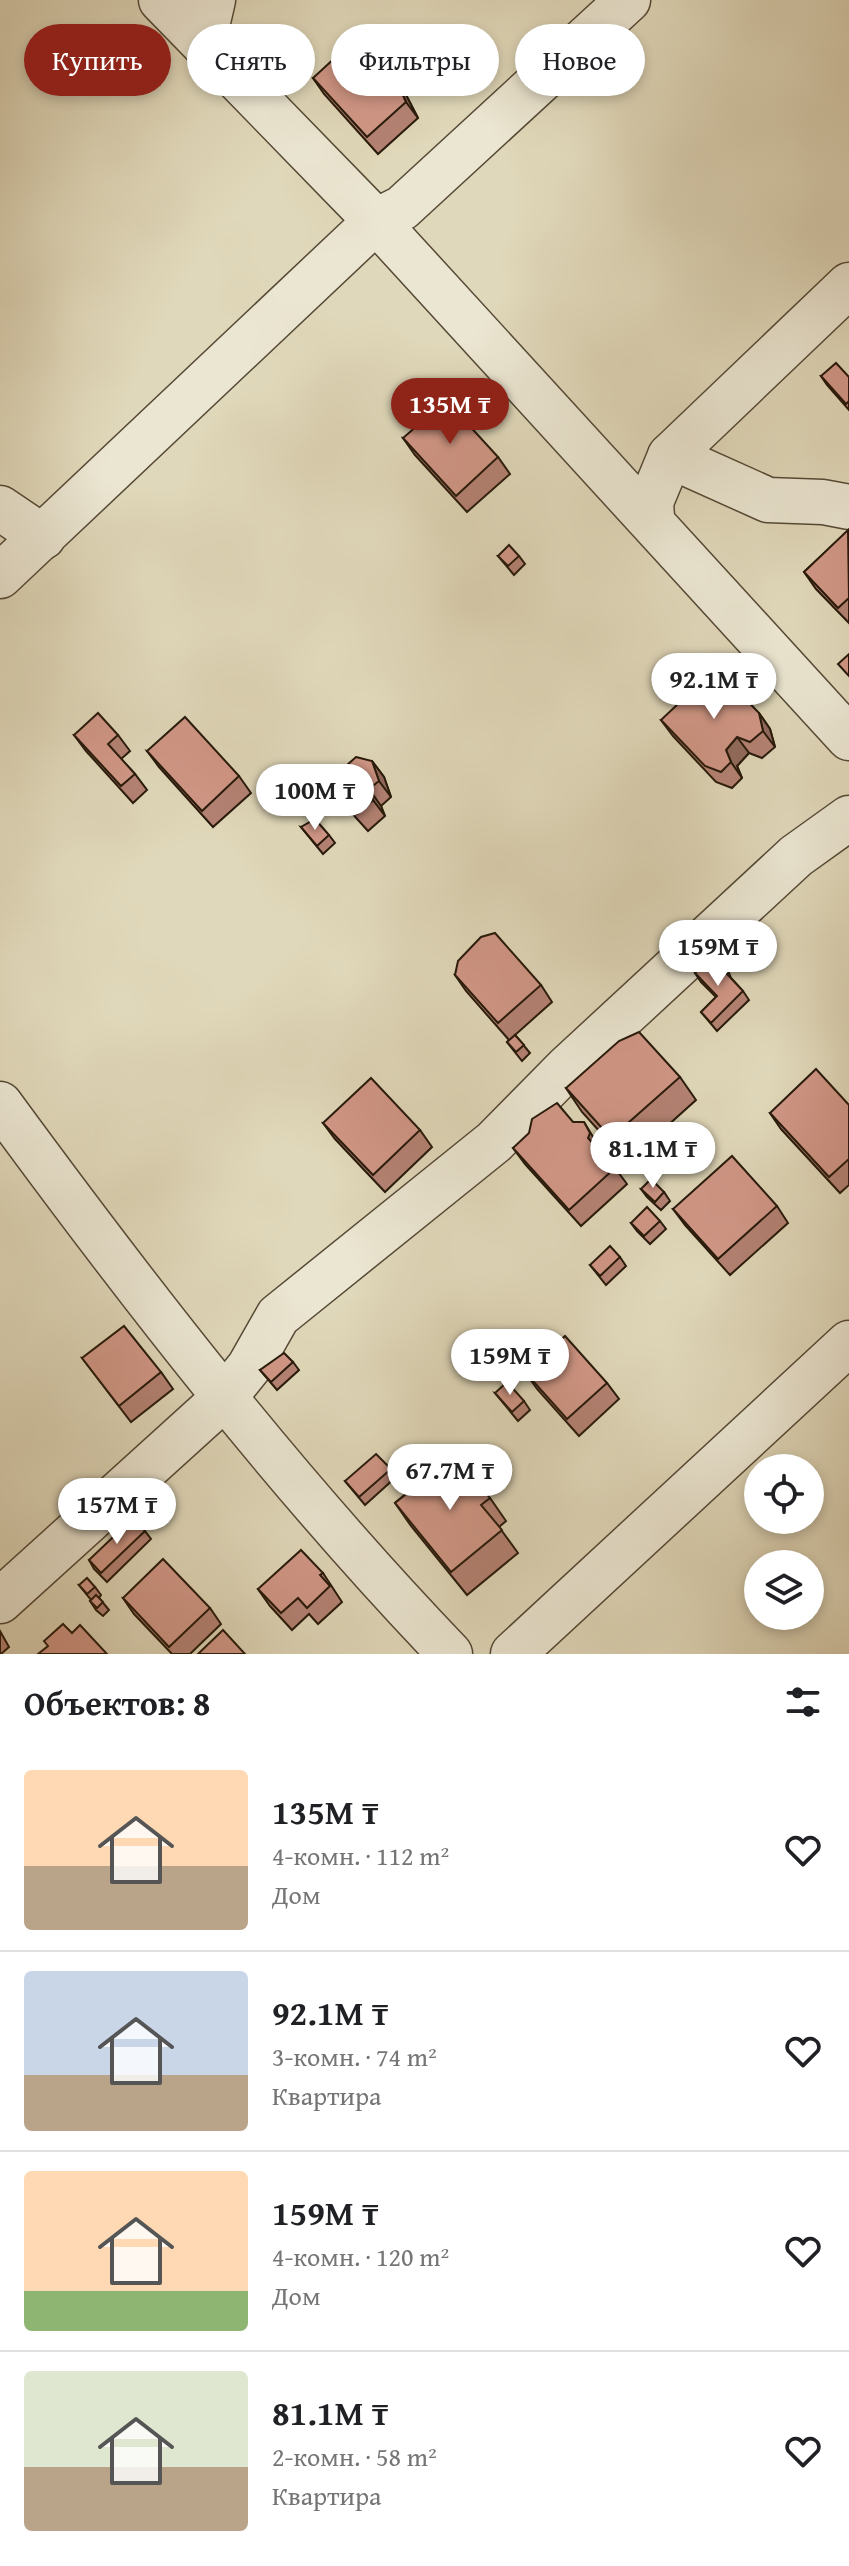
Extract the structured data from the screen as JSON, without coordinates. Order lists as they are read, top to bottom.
{
  "page": {
    "chip": [
      "Купить",
      "Снять",
      "Фильтры",
      "Новое"
    ],
    "price": [
      "135M ₸",
      "92.1M ₸",
      "100M ₸",
      "159M ₸",
      "81.1M ₸",
      "159M ₸",
      "67.7M ₸",
      "157M ₸"
    ],
    "heading": "Объектов: 8",
    "list": [
      {
        "name": "135M ₸",
        "note": "4-комн. · 112 m² · Дом"
      },
      {
        "name": "92.1M ₸",
        "note": "3-комн. · 74 m² · Квартира"
      },
      {
        "name": "159M ₸",
        "note": "4-комн. · 120 m² · Дом"
      },
      {
        "name": "81.1M ₸",
        "note": "2-комн. · 58 m² · Квартира"
      }
    ]
  }
}
